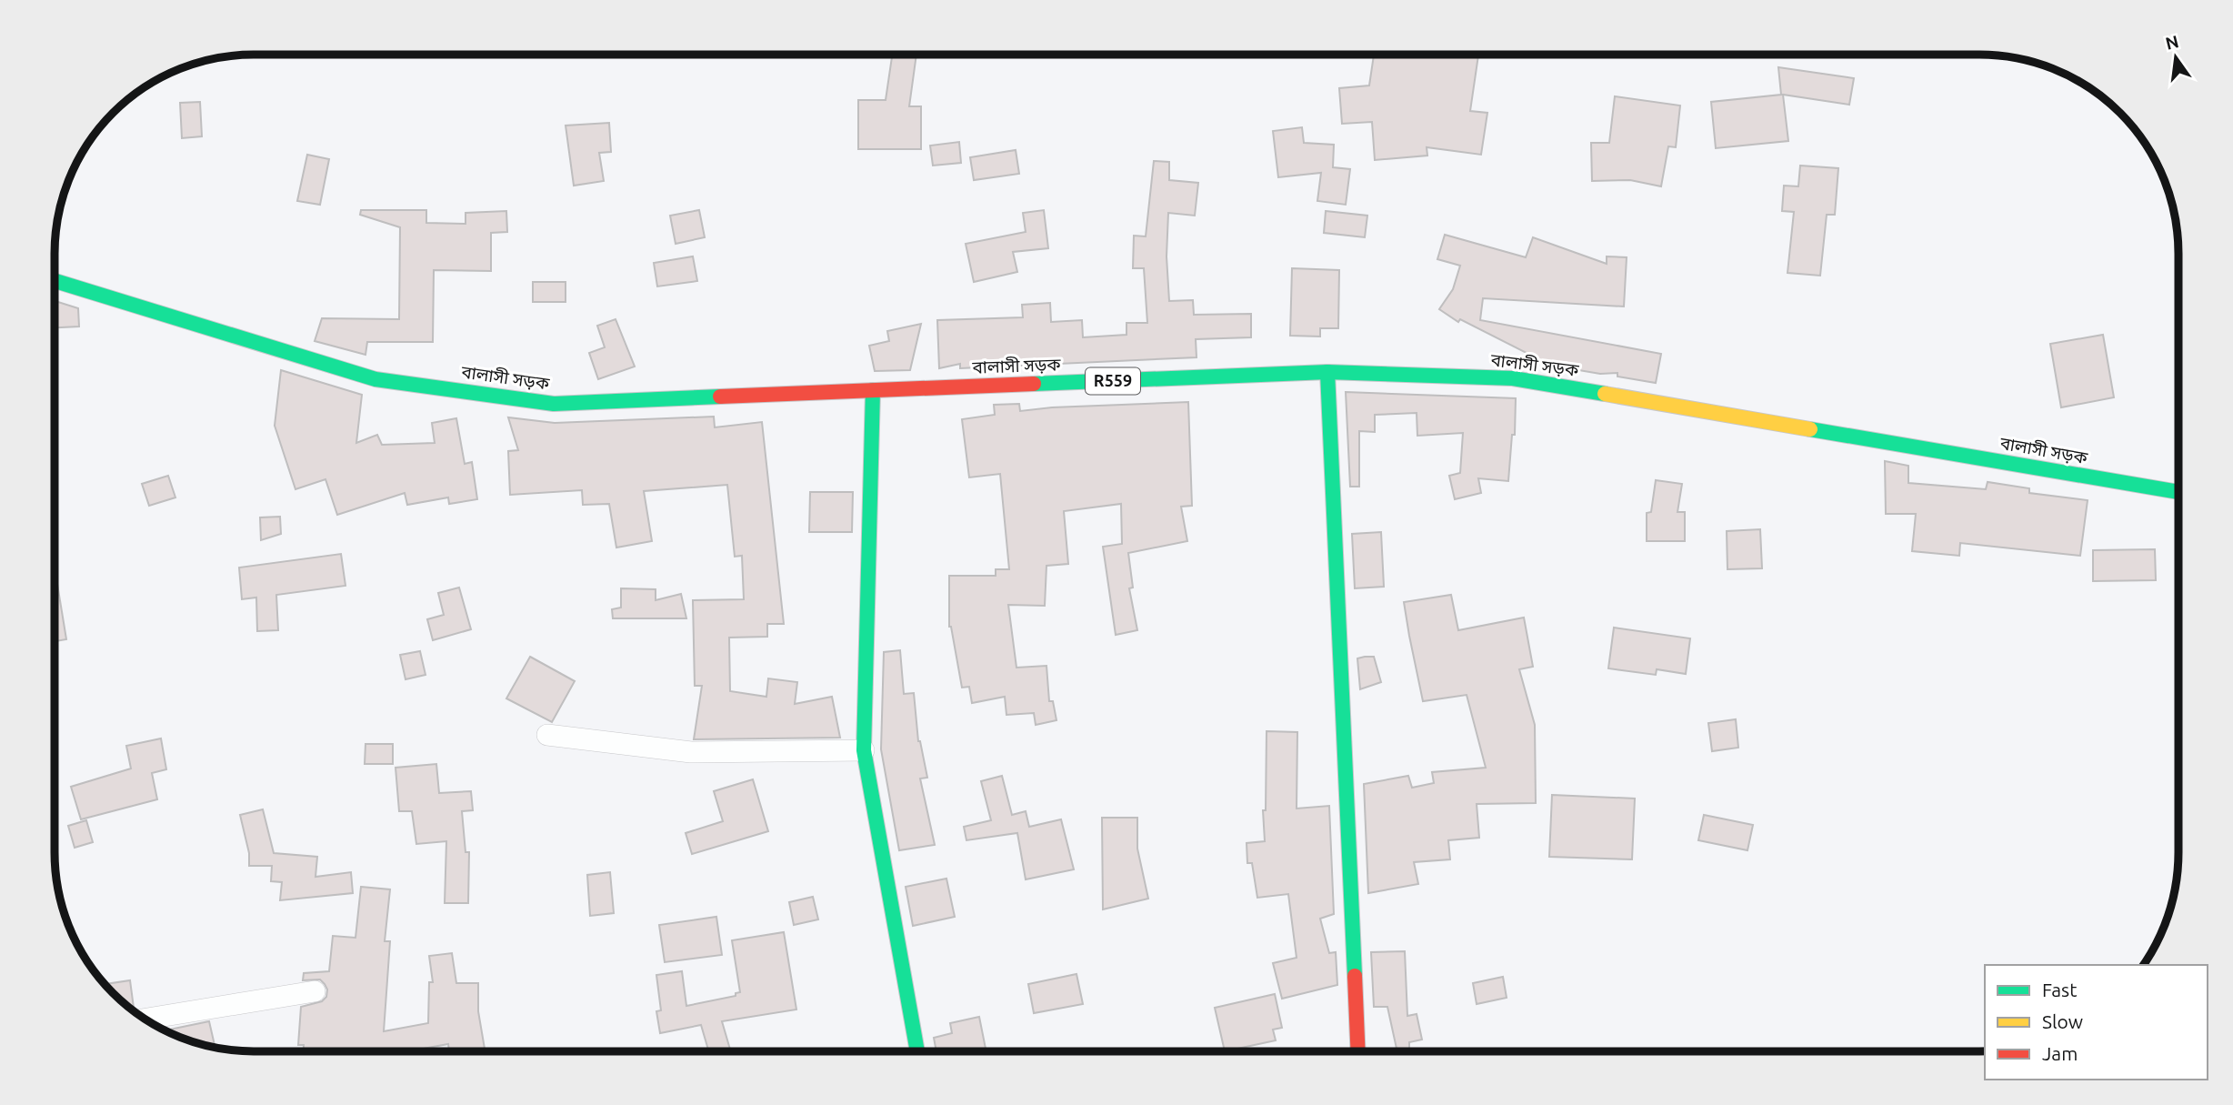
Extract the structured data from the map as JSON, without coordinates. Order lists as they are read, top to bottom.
{
  "streets": {
    "main road": ["বালাসী সড়ক", "R559"]
  },
  "legend": ["Fast", "Slow", "Jam"],
  "north": "top"
}
